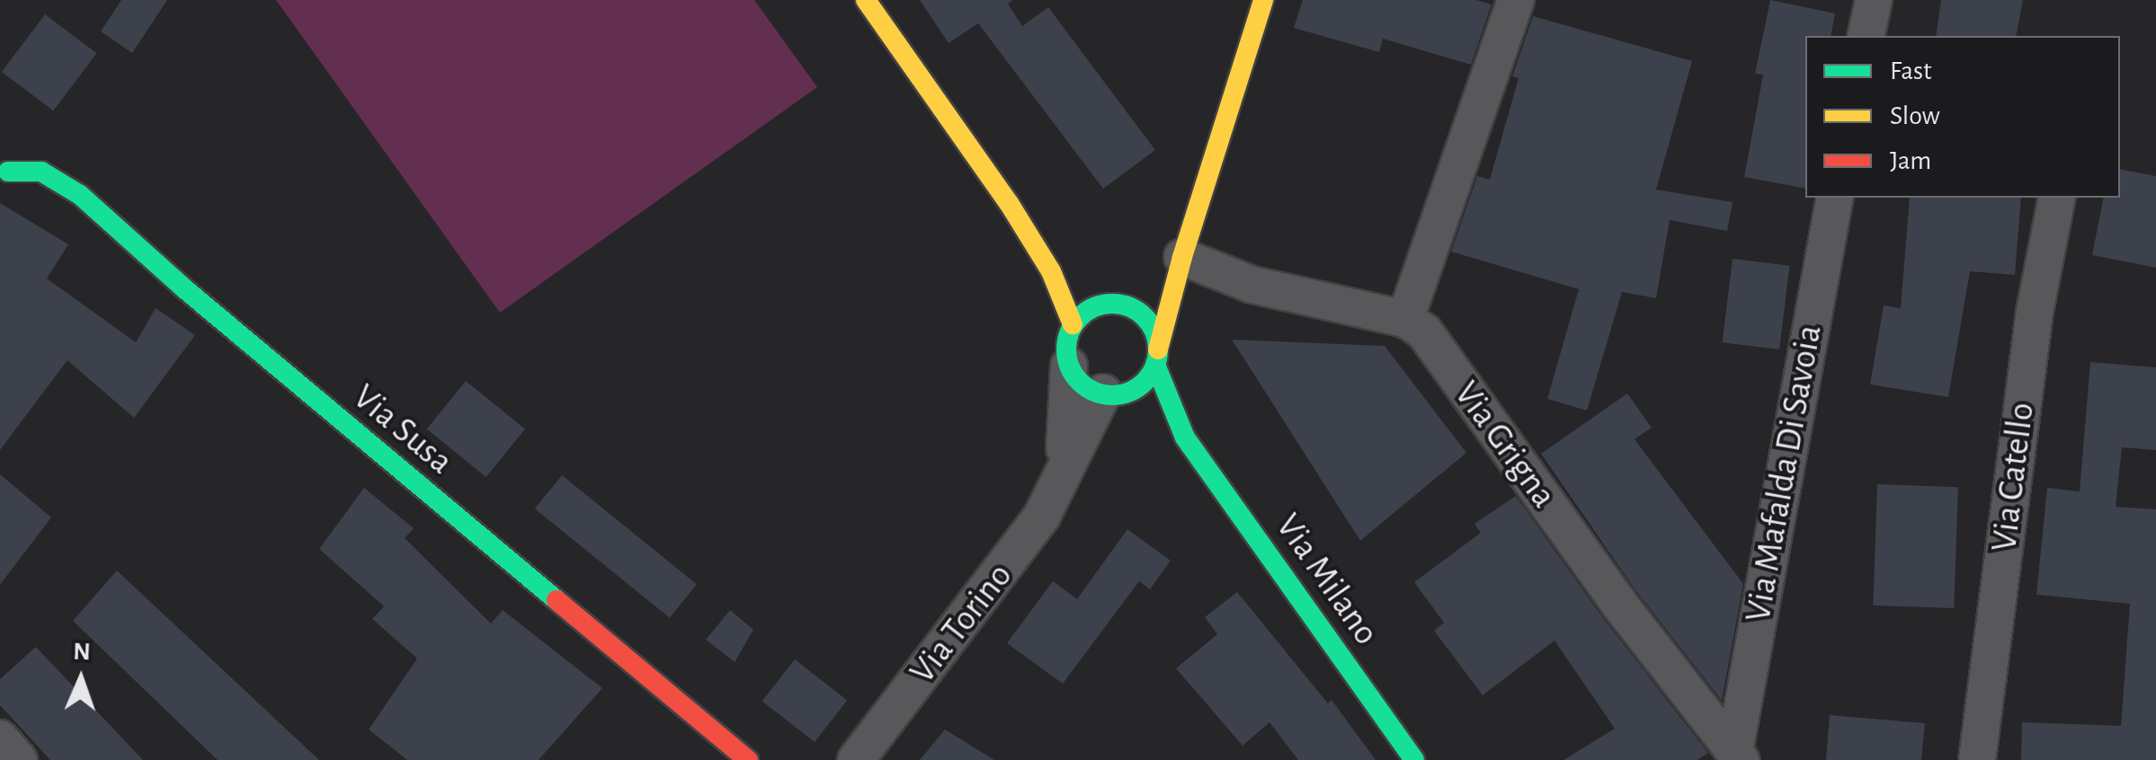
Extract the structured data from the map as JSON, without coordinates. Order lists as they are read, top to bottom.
{
  "streets": {
    "street": [
      "Via Susa",
      "Via Grigna",
      "Via Mafalda Di Savoia",
      "Via Catello",
      "Via Milano",
      "Via Torino"
    ]
  },
  "crossings": [
    ["Via Grigna", "Via Mafalda Di Savoia"],
    ["Via Milano", "Via Torino"]
  ],
  "legend": ["Fast", "Slow", "Jam"],
  "north": "top"
}
